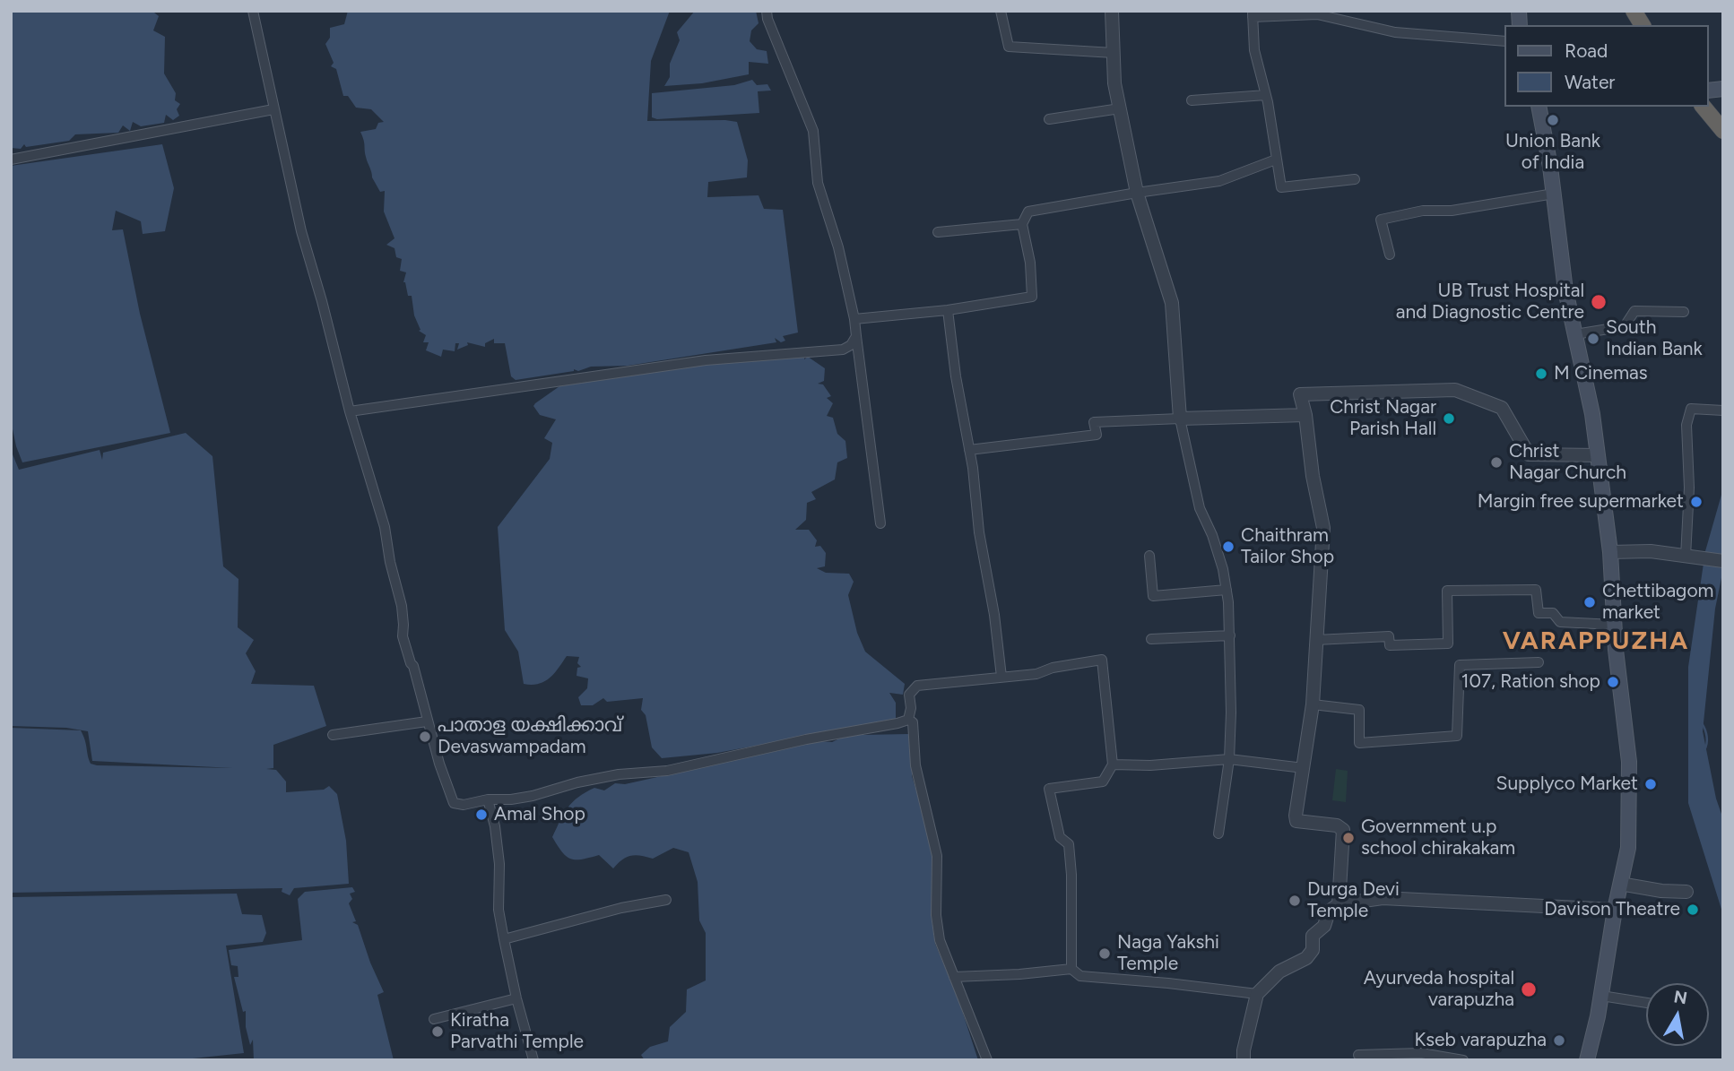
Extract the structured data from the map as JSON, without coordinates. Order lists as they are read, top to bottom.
{
  "districts": ["VARAPPUZHA"],
  "places": [
    "Union Bank of India",
    "UB Trust Hospital and Diagnostic Centre",
    "South Indian Bank",
    "M Cinemas",
    "Christ Nagar Parish Hall",
    "Christ Nagar Church",
    "Margin free supermarket",
    "Chaithram Tailor Shop",
    "Chettibagom market",
    "107, Ration shop",
    "പാതാള യക്ഷിക്കാവ് Devaswampadam",
    "Supplyco Market",
    "Amal Shop",
    "Government u.p school chirakakam",
    "Durga Devi Temple",
    "Davison Theatre",
    "Naga Yakshi Temple",
    "Ayurveda hospital varapuzha",
    "Kiratha Parvathi Temple",
    "Kseb varapuzha"
  ],
  "legend": ["Road", "Water"],
  "north": "top"
}
